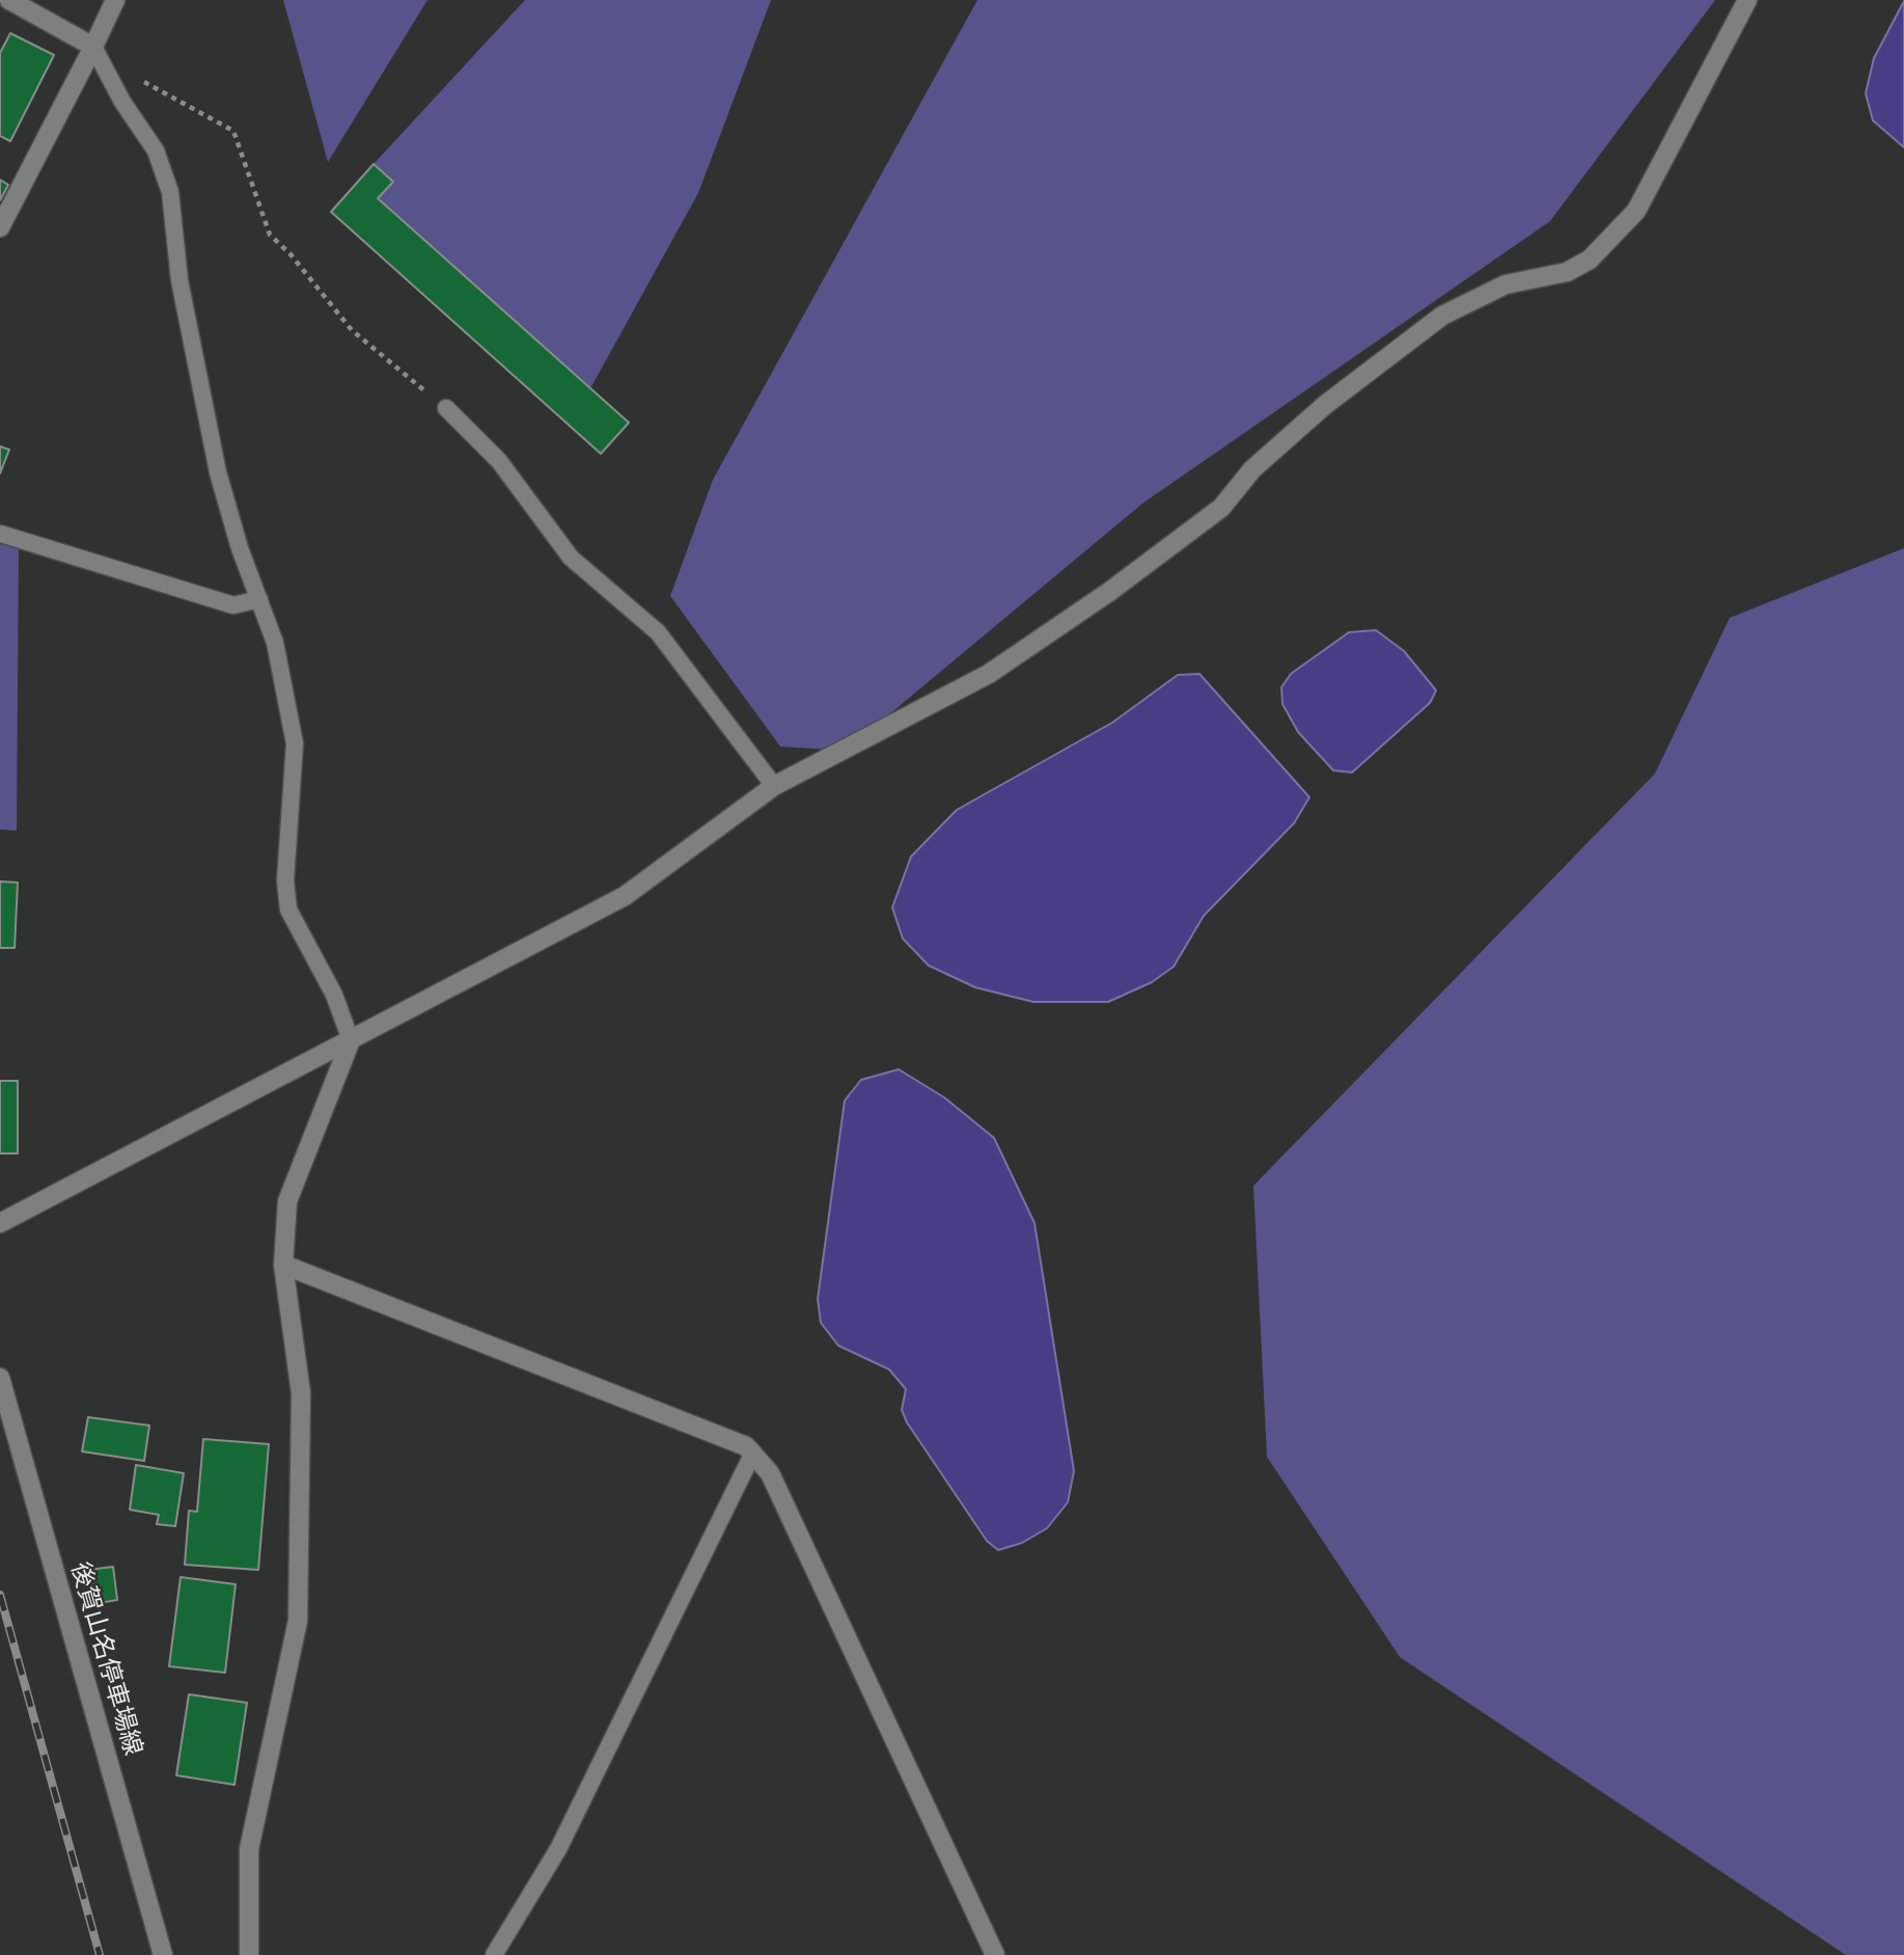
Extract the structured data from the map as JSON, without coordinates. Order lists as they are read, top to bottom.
{
  "streets": {
    "street": ["後賀山名停車場線"]
  }
}
